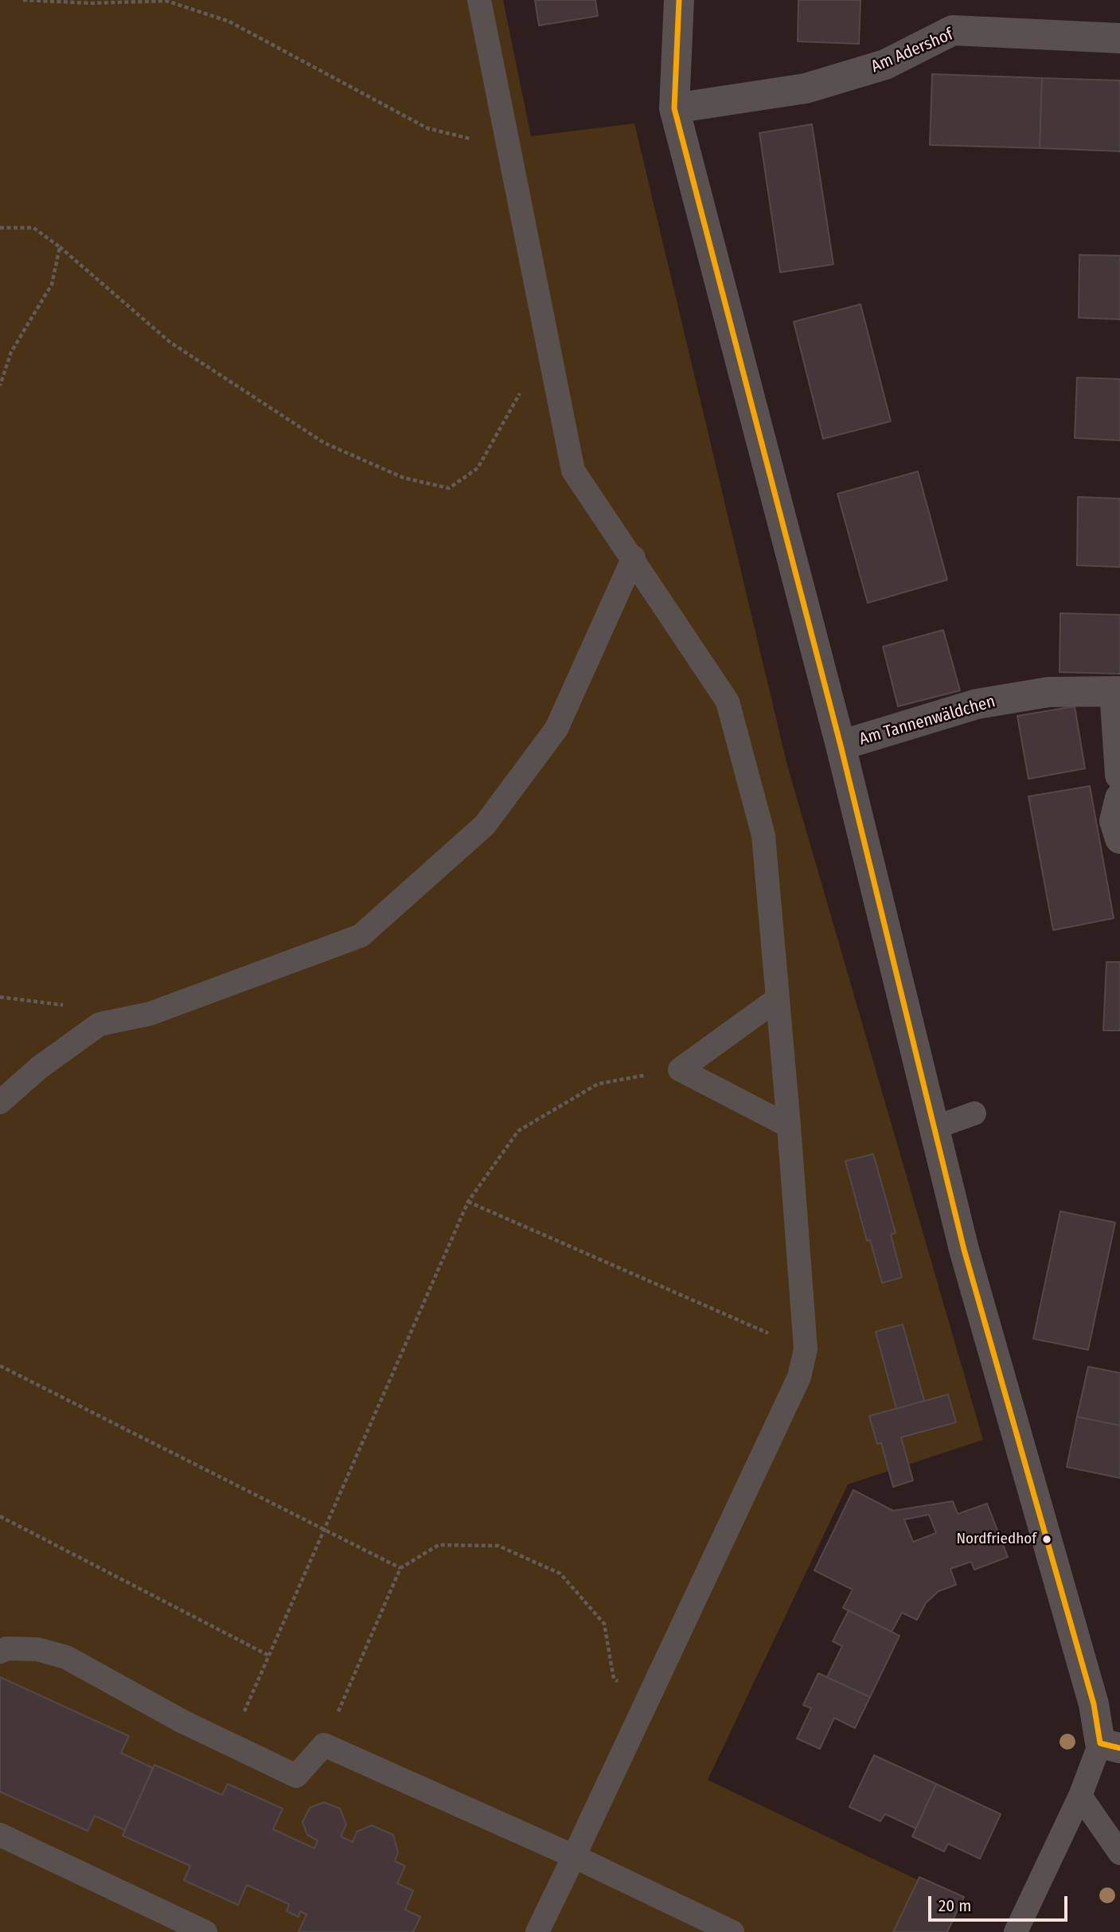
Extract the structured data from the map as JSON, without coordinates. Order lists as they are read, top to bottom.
{
  "streets": {
    "street": ["Am Adershof", "Am Tannenwäldchen"]
  },
  "places": ["Nordfriedhof"],
  "scale_bar": "20 m"
}
